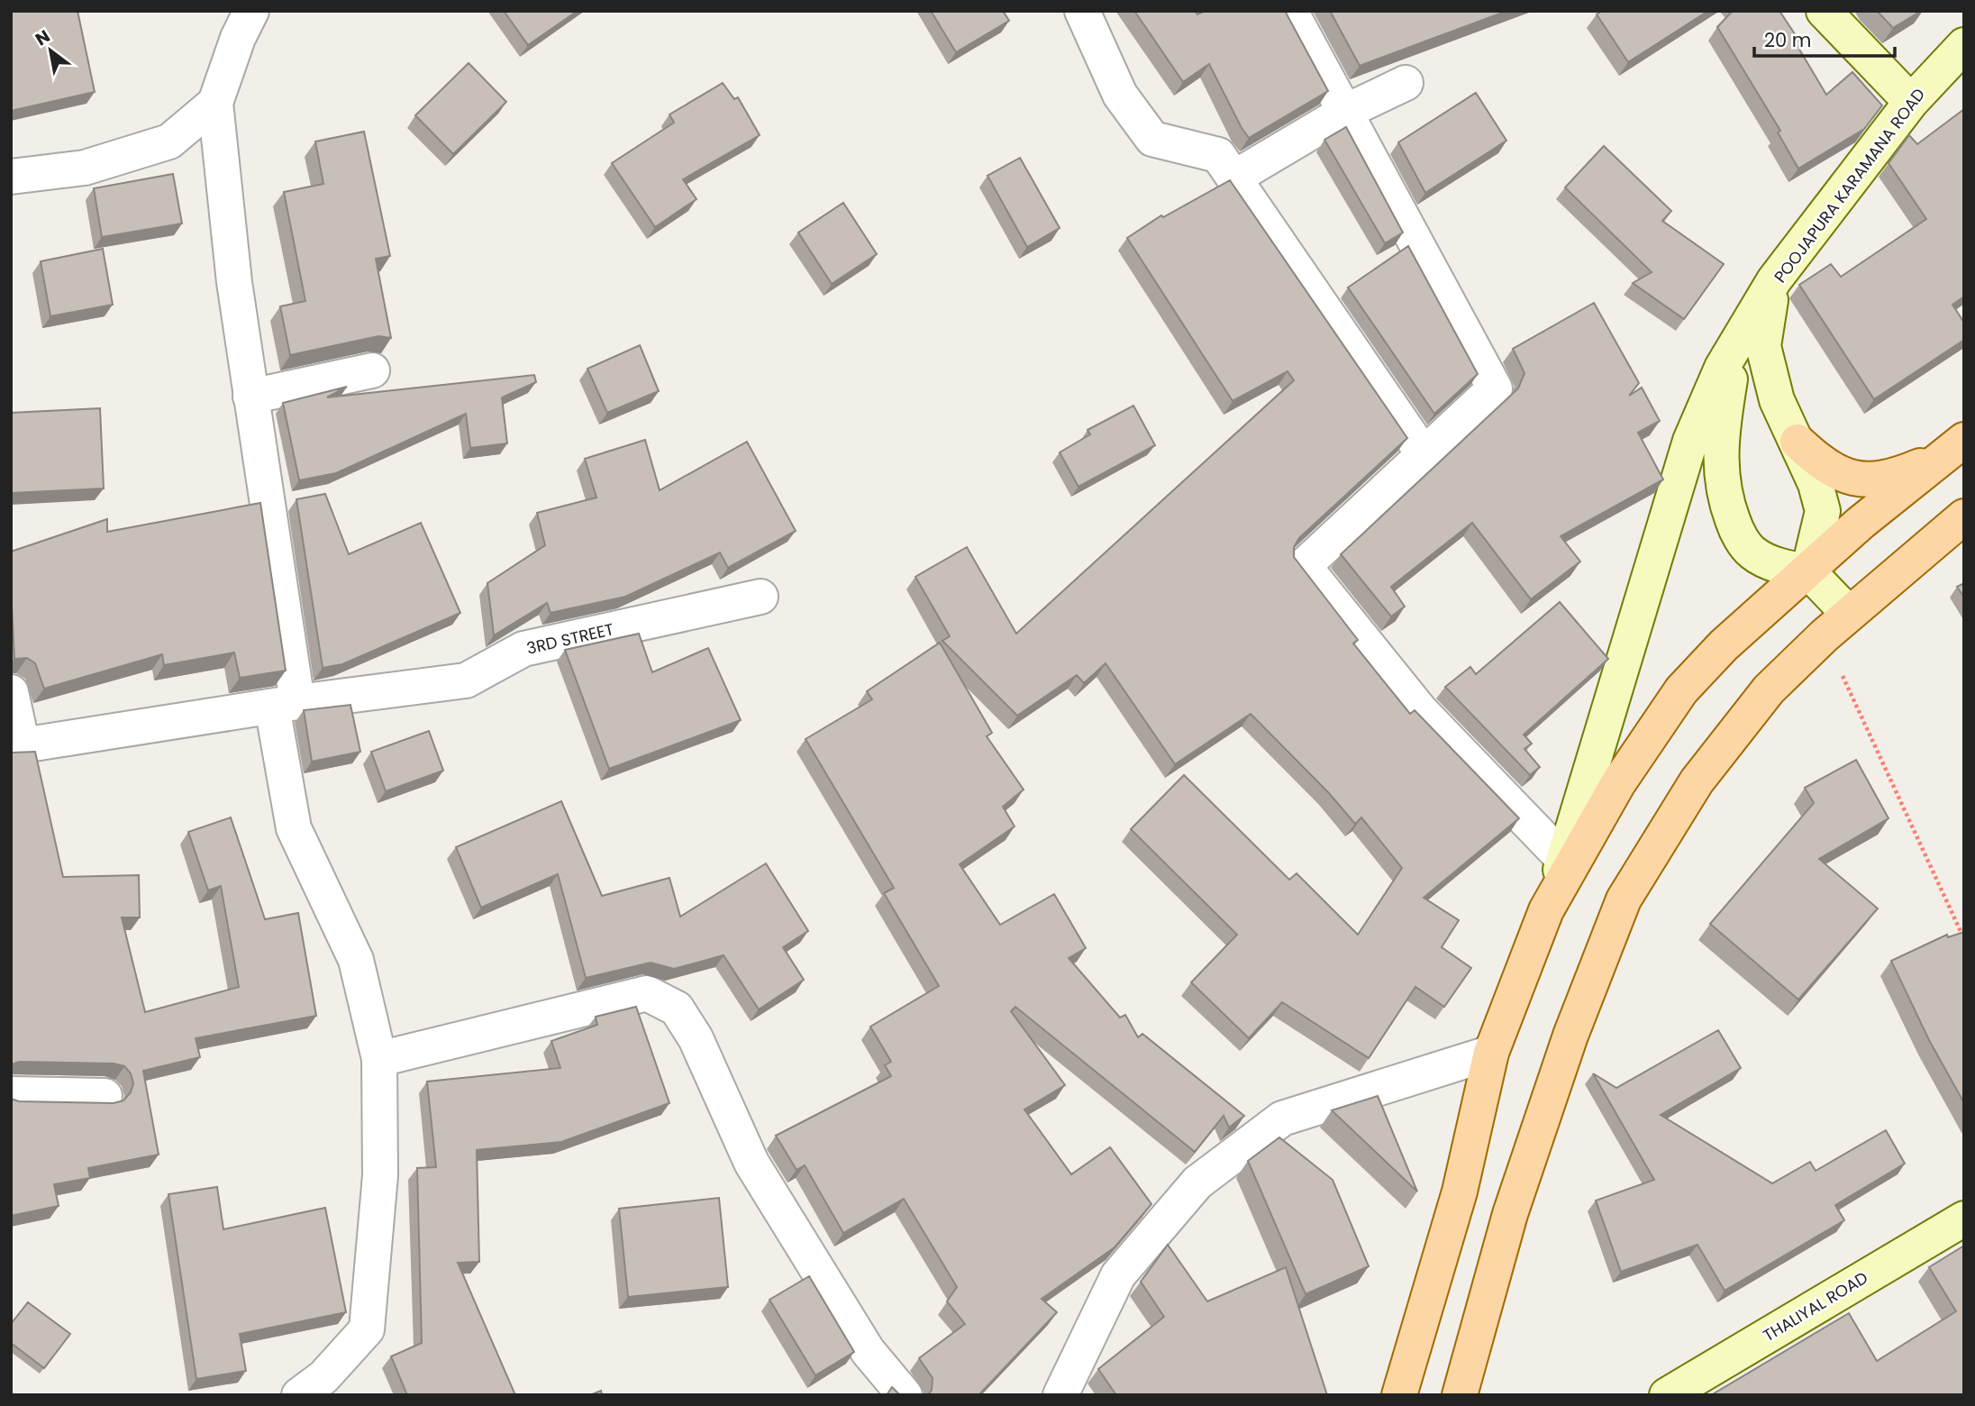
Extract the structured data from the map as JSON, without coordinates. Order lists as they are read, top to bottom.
{
  "streets": {
    "main road": ["POOJAPURA KARAMANA ROAD", "THALIYAL ROAD"],
    "street": ["3RD STREET"]
  },
  "scale_bar": "20 m",
  "north": "top left"
}
